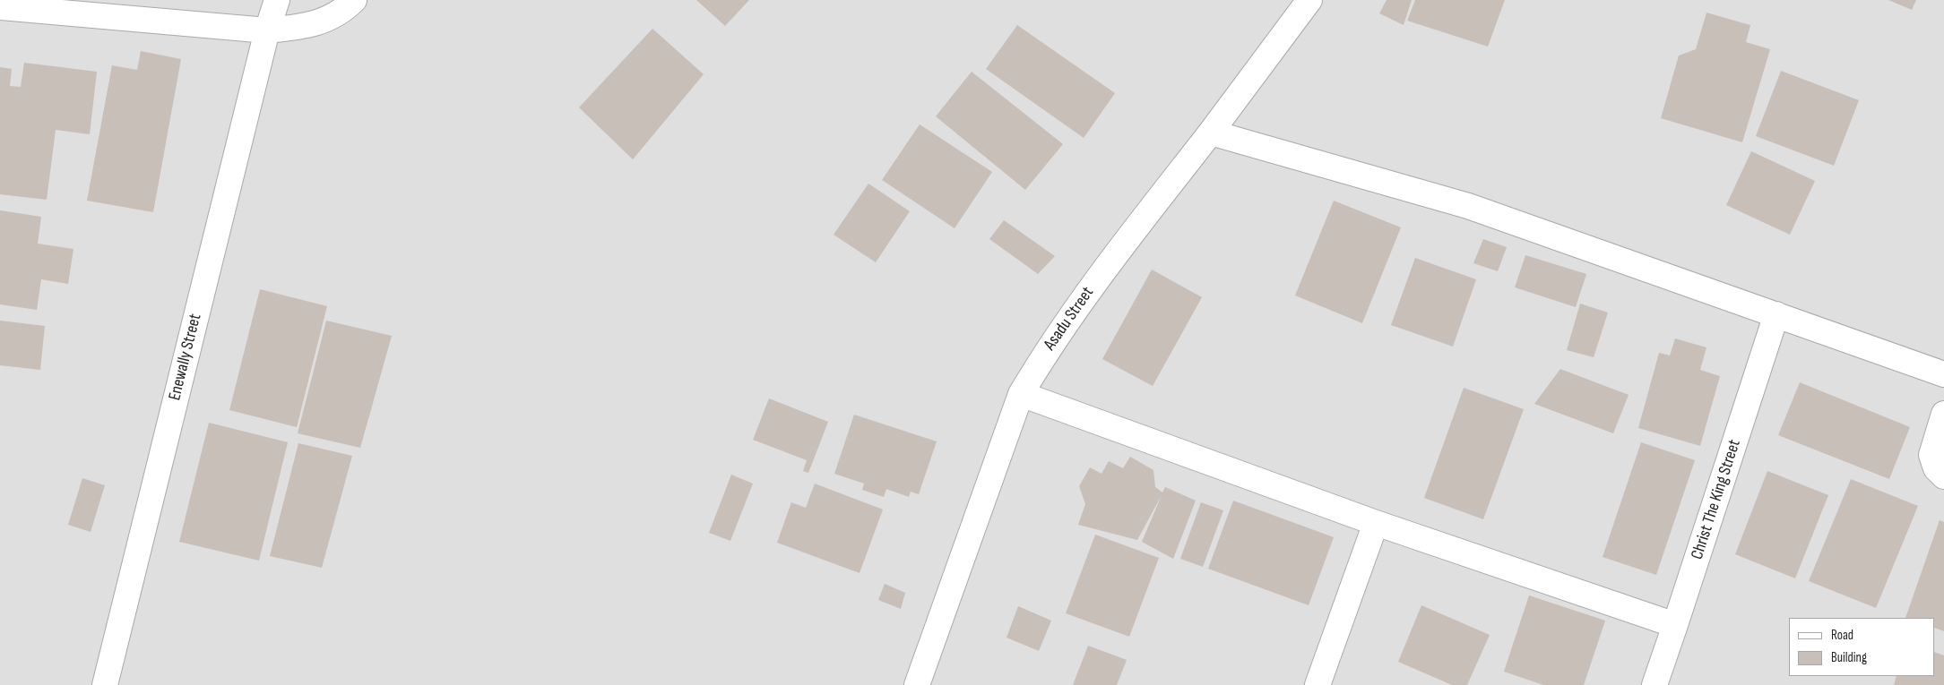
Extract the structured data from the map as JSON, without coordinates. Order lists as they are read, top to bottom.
{
  "streets": {
    "street": ["Asadu Street", "Enewally Street", "Christ The King Street"]
  },
  "legend": ["Road", "Building"]
}
